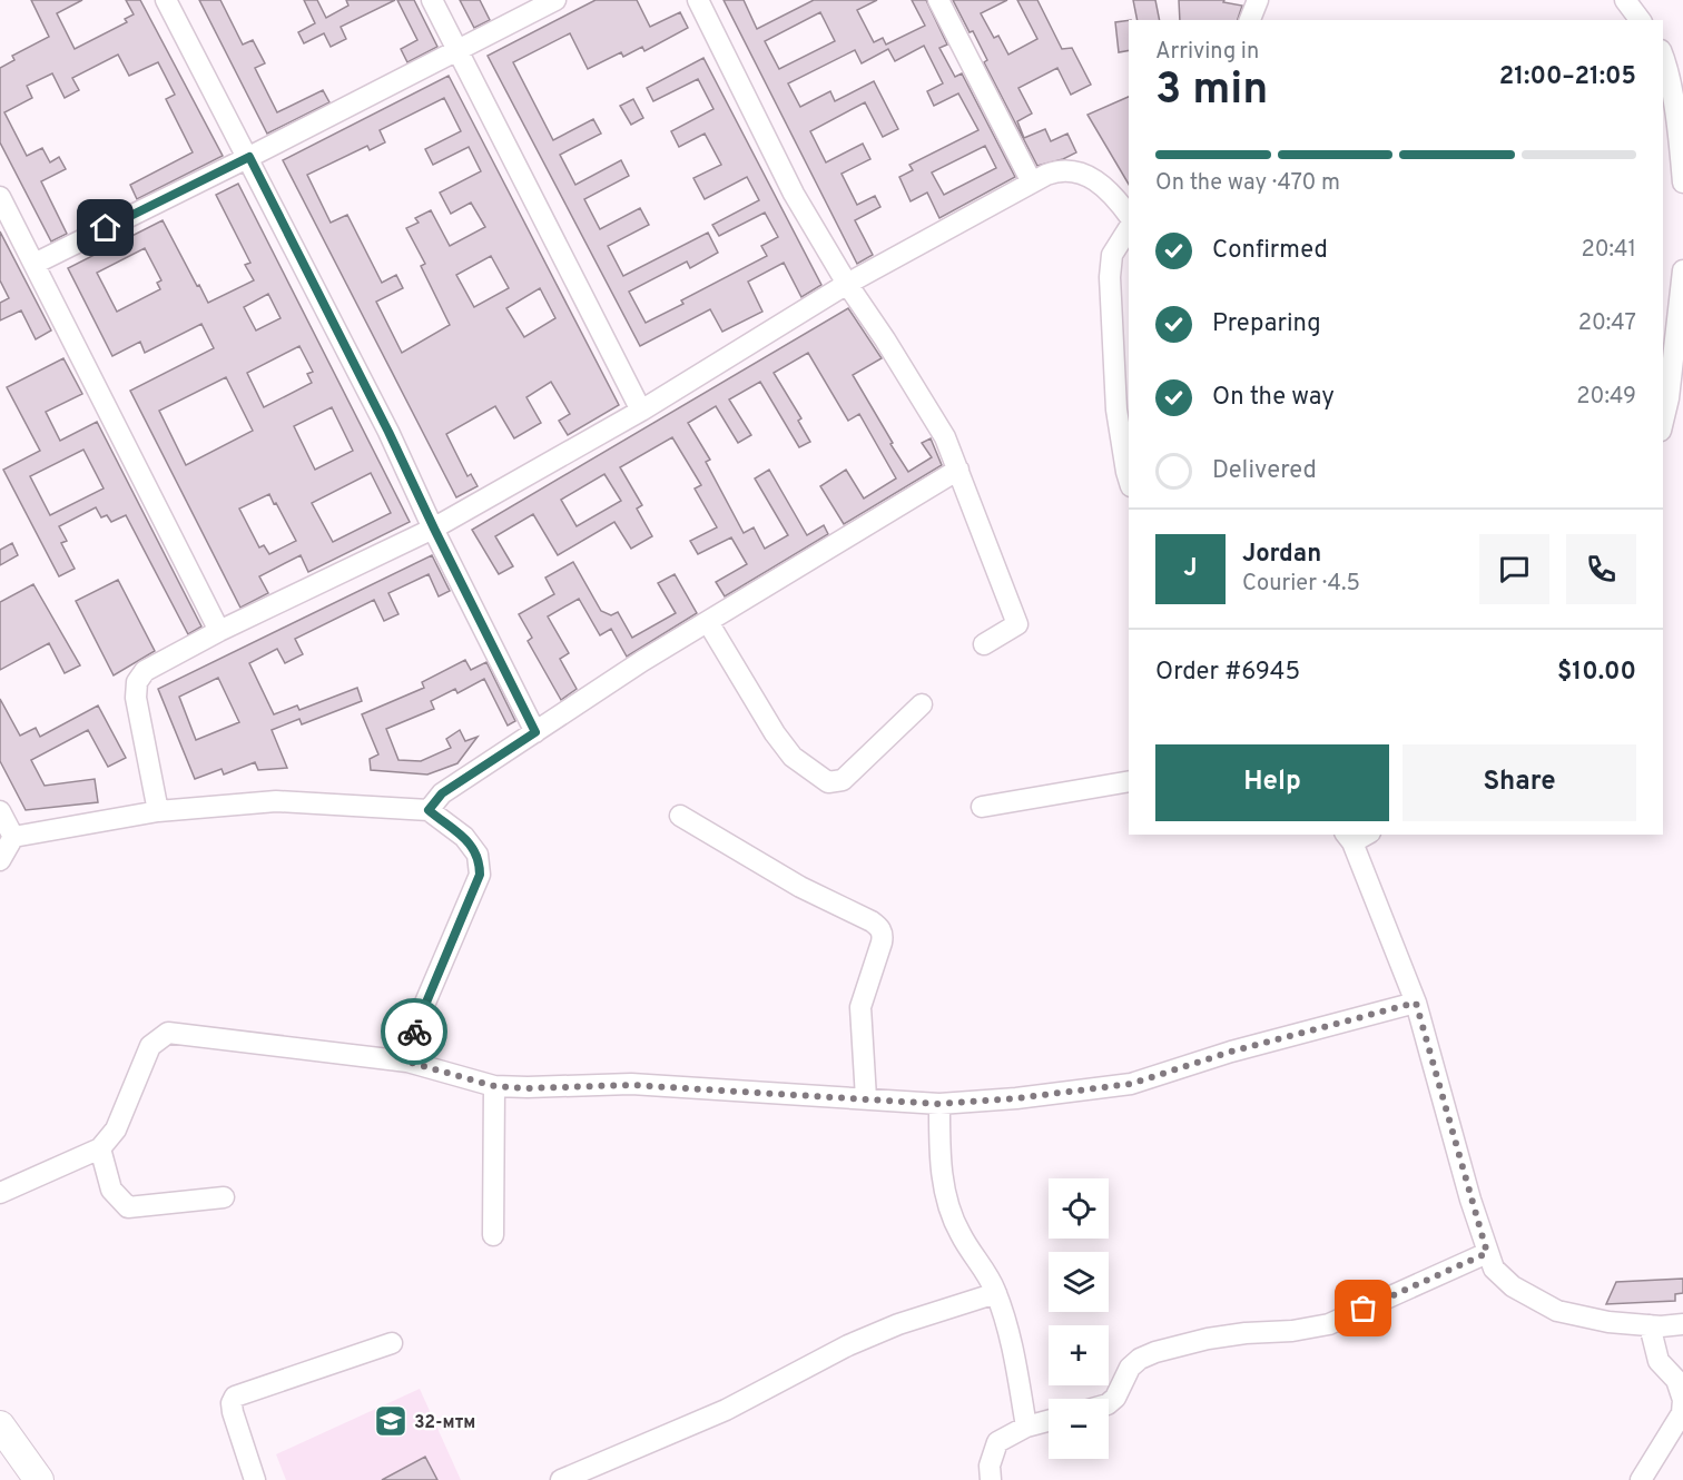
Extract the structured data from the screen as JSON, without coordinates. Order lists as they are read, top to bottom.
{
  "places": {
    "school or university": ["32-мтм"]
  },
  "page": {
    "heading": ["3 min", "Arriving in", "21:00–21:05"],
    "panel": [
      "Jordan",
      "Courier · 4.5",
      "Order #6945",
      "$10.00"
    ],
    "bar": "On the way · 470 m",
    "list": [
      ["Confirmed", "20:41"],
      ["Preparing", "20:47"],
      ["On the way", "20:49"],
      "Delivered"
    ],
    "round": "J",
    "buttons": ["Help", "Share"],
    "map_buttons": ["+", "−"]
  }
}
